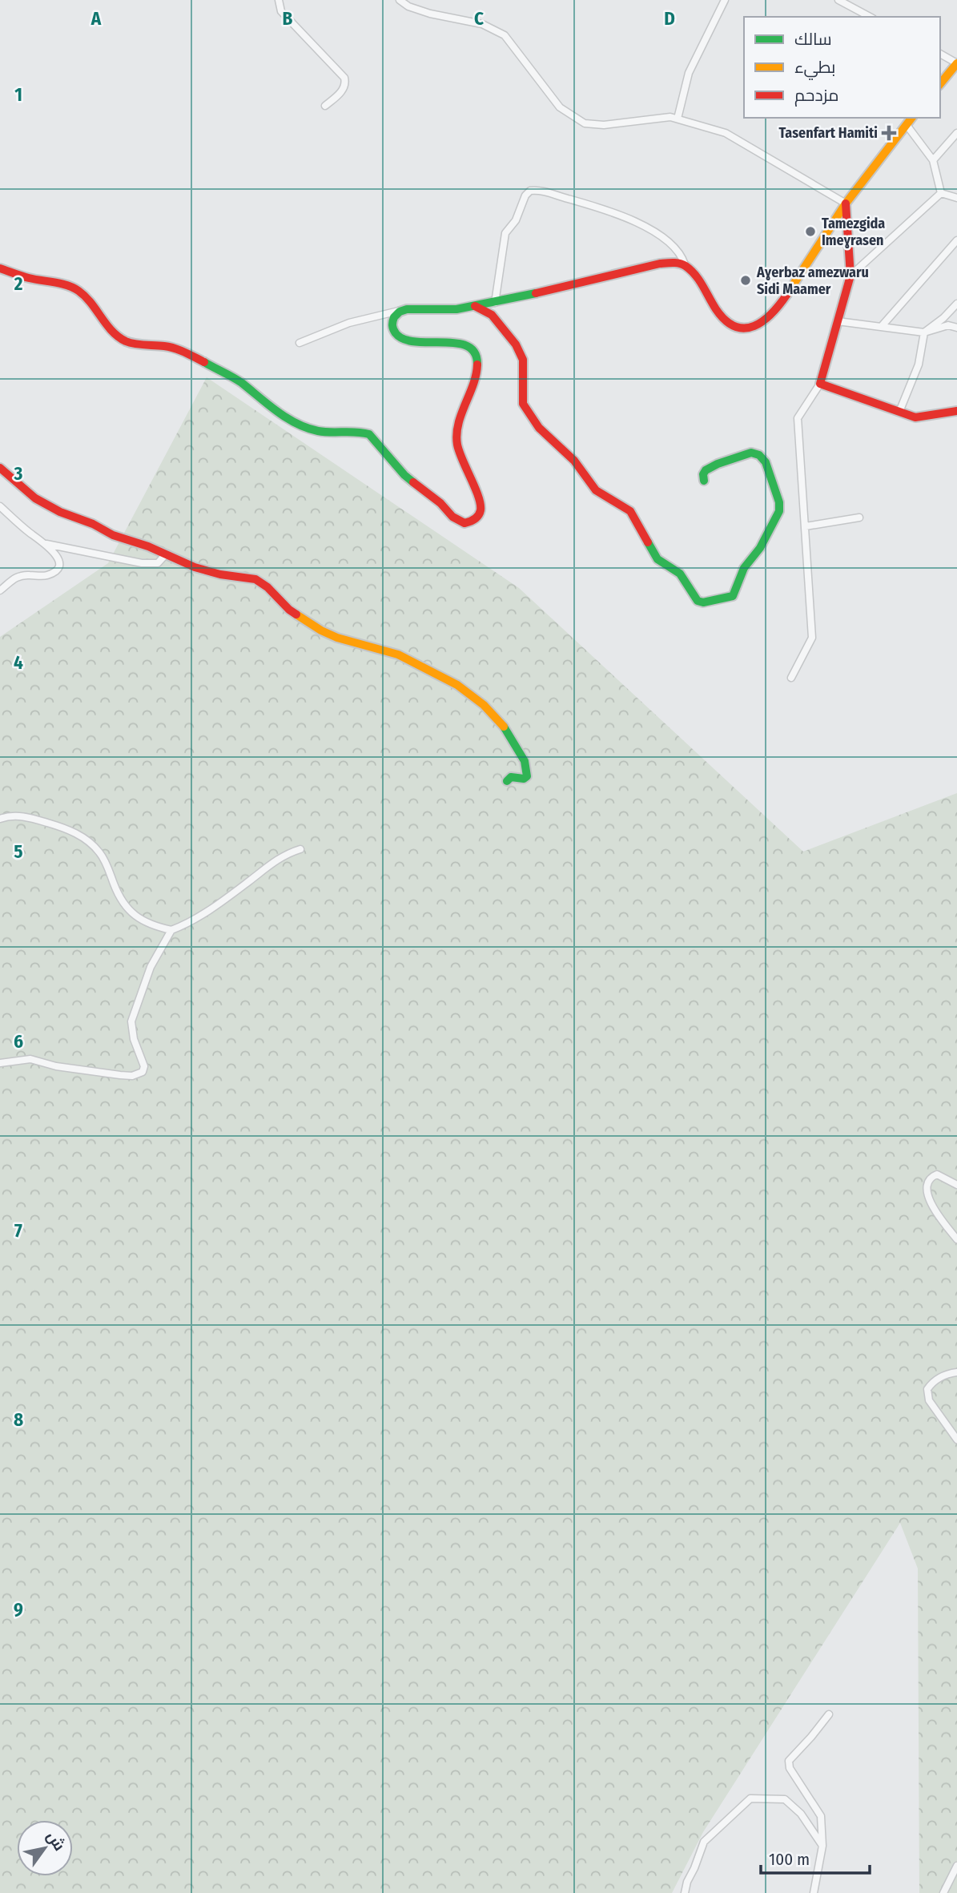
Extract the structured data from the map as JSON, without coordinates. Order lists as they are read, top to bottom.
{
  "places": {
    "health": ["Tasenfart Hamiti"],
    "other": ["Tamezgida Imeɣrasen", "Aɣerbaz amezwaru Sidi Maamer"]
  },
  "legend": ["سالك", "بطيء", "مزدحم"],
  "scale_bar": "100 m",
  "north": "top right",
  "grid": {
    "columns": [
      "A",
      "B",
      "C",
      "D"
    ],
    "rows": [
      "1",
      "2",
      "3",
      "4",
      "5",
      "6",
      "7",
      "8",
      "9"
    ]
  }
}
